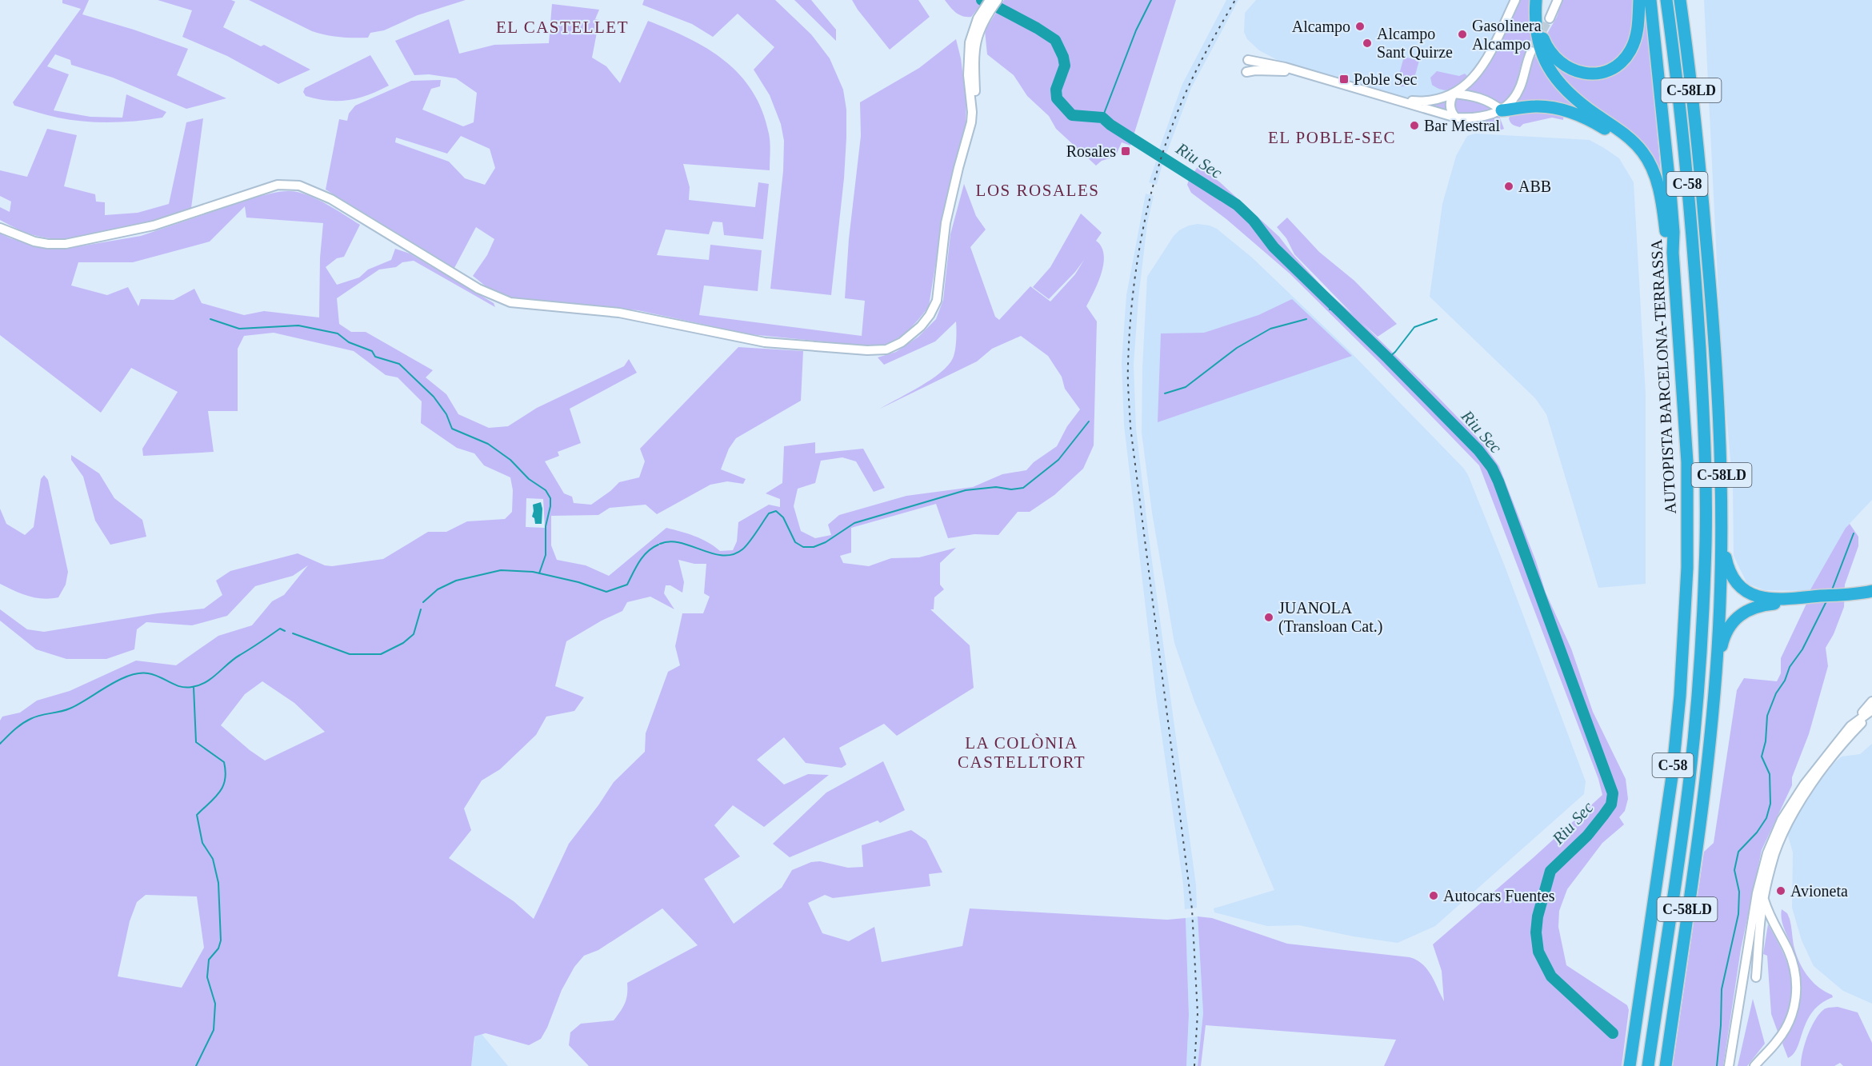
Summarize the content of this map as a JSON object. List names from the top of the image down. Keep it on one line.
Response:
{"streets":{"highway":["C-58LD","C-58","AUTOPISTA BARCELONA-TERRASSA"]},"districts":["EL CASTELLET","EL POBLE-SEC","LOS ROSALES","LA COLÒNIA CASTELLTORT"],"water":["Riu Sec"],"places":{"other":["Alcampo","Gasolinera Alcampo","Alcampo Sant Quirze","Bar Mestral","ABB","JUANOLA (Transloan Cat.)","Avioneta","Autocars Fuentes"],"transit":["Poble Sec","Rosales"]}}
